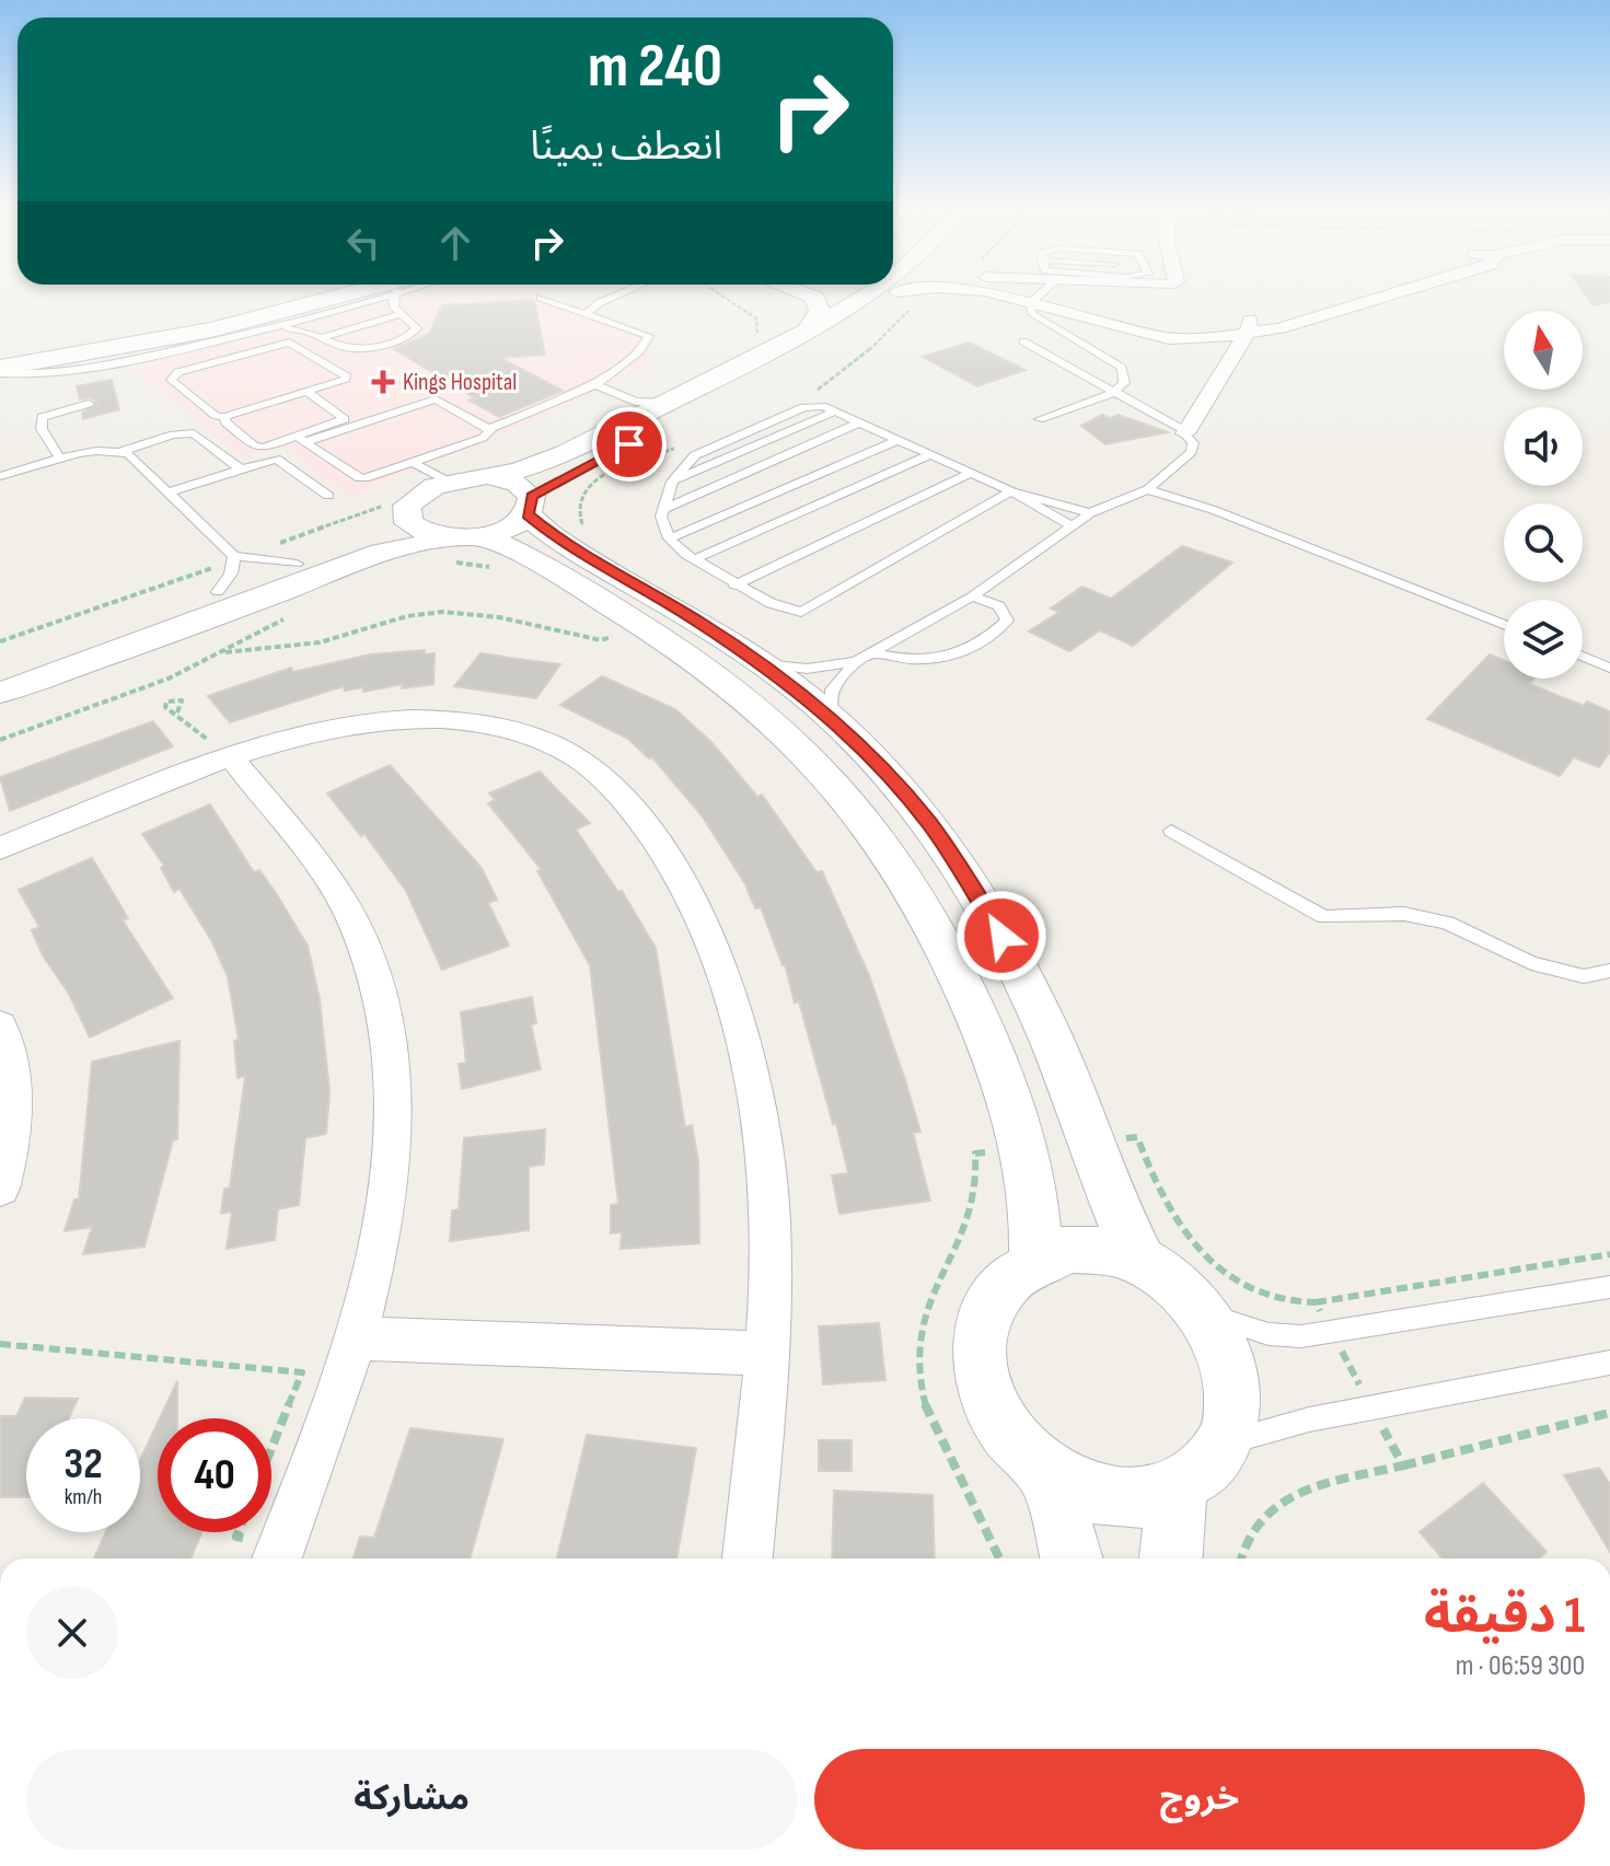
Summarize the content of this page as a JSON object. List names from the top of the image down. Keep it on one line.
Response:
{"places":{"health":["Kings Hospital"]},"north":"top","page":{"turn":["240 m","انعطف يمينًا"],"speed":"32 km/h","limit":"40","heading":["1 دقيقة","300 m · 06:59"],"buttons":["خروج","مشاركة"]}}
